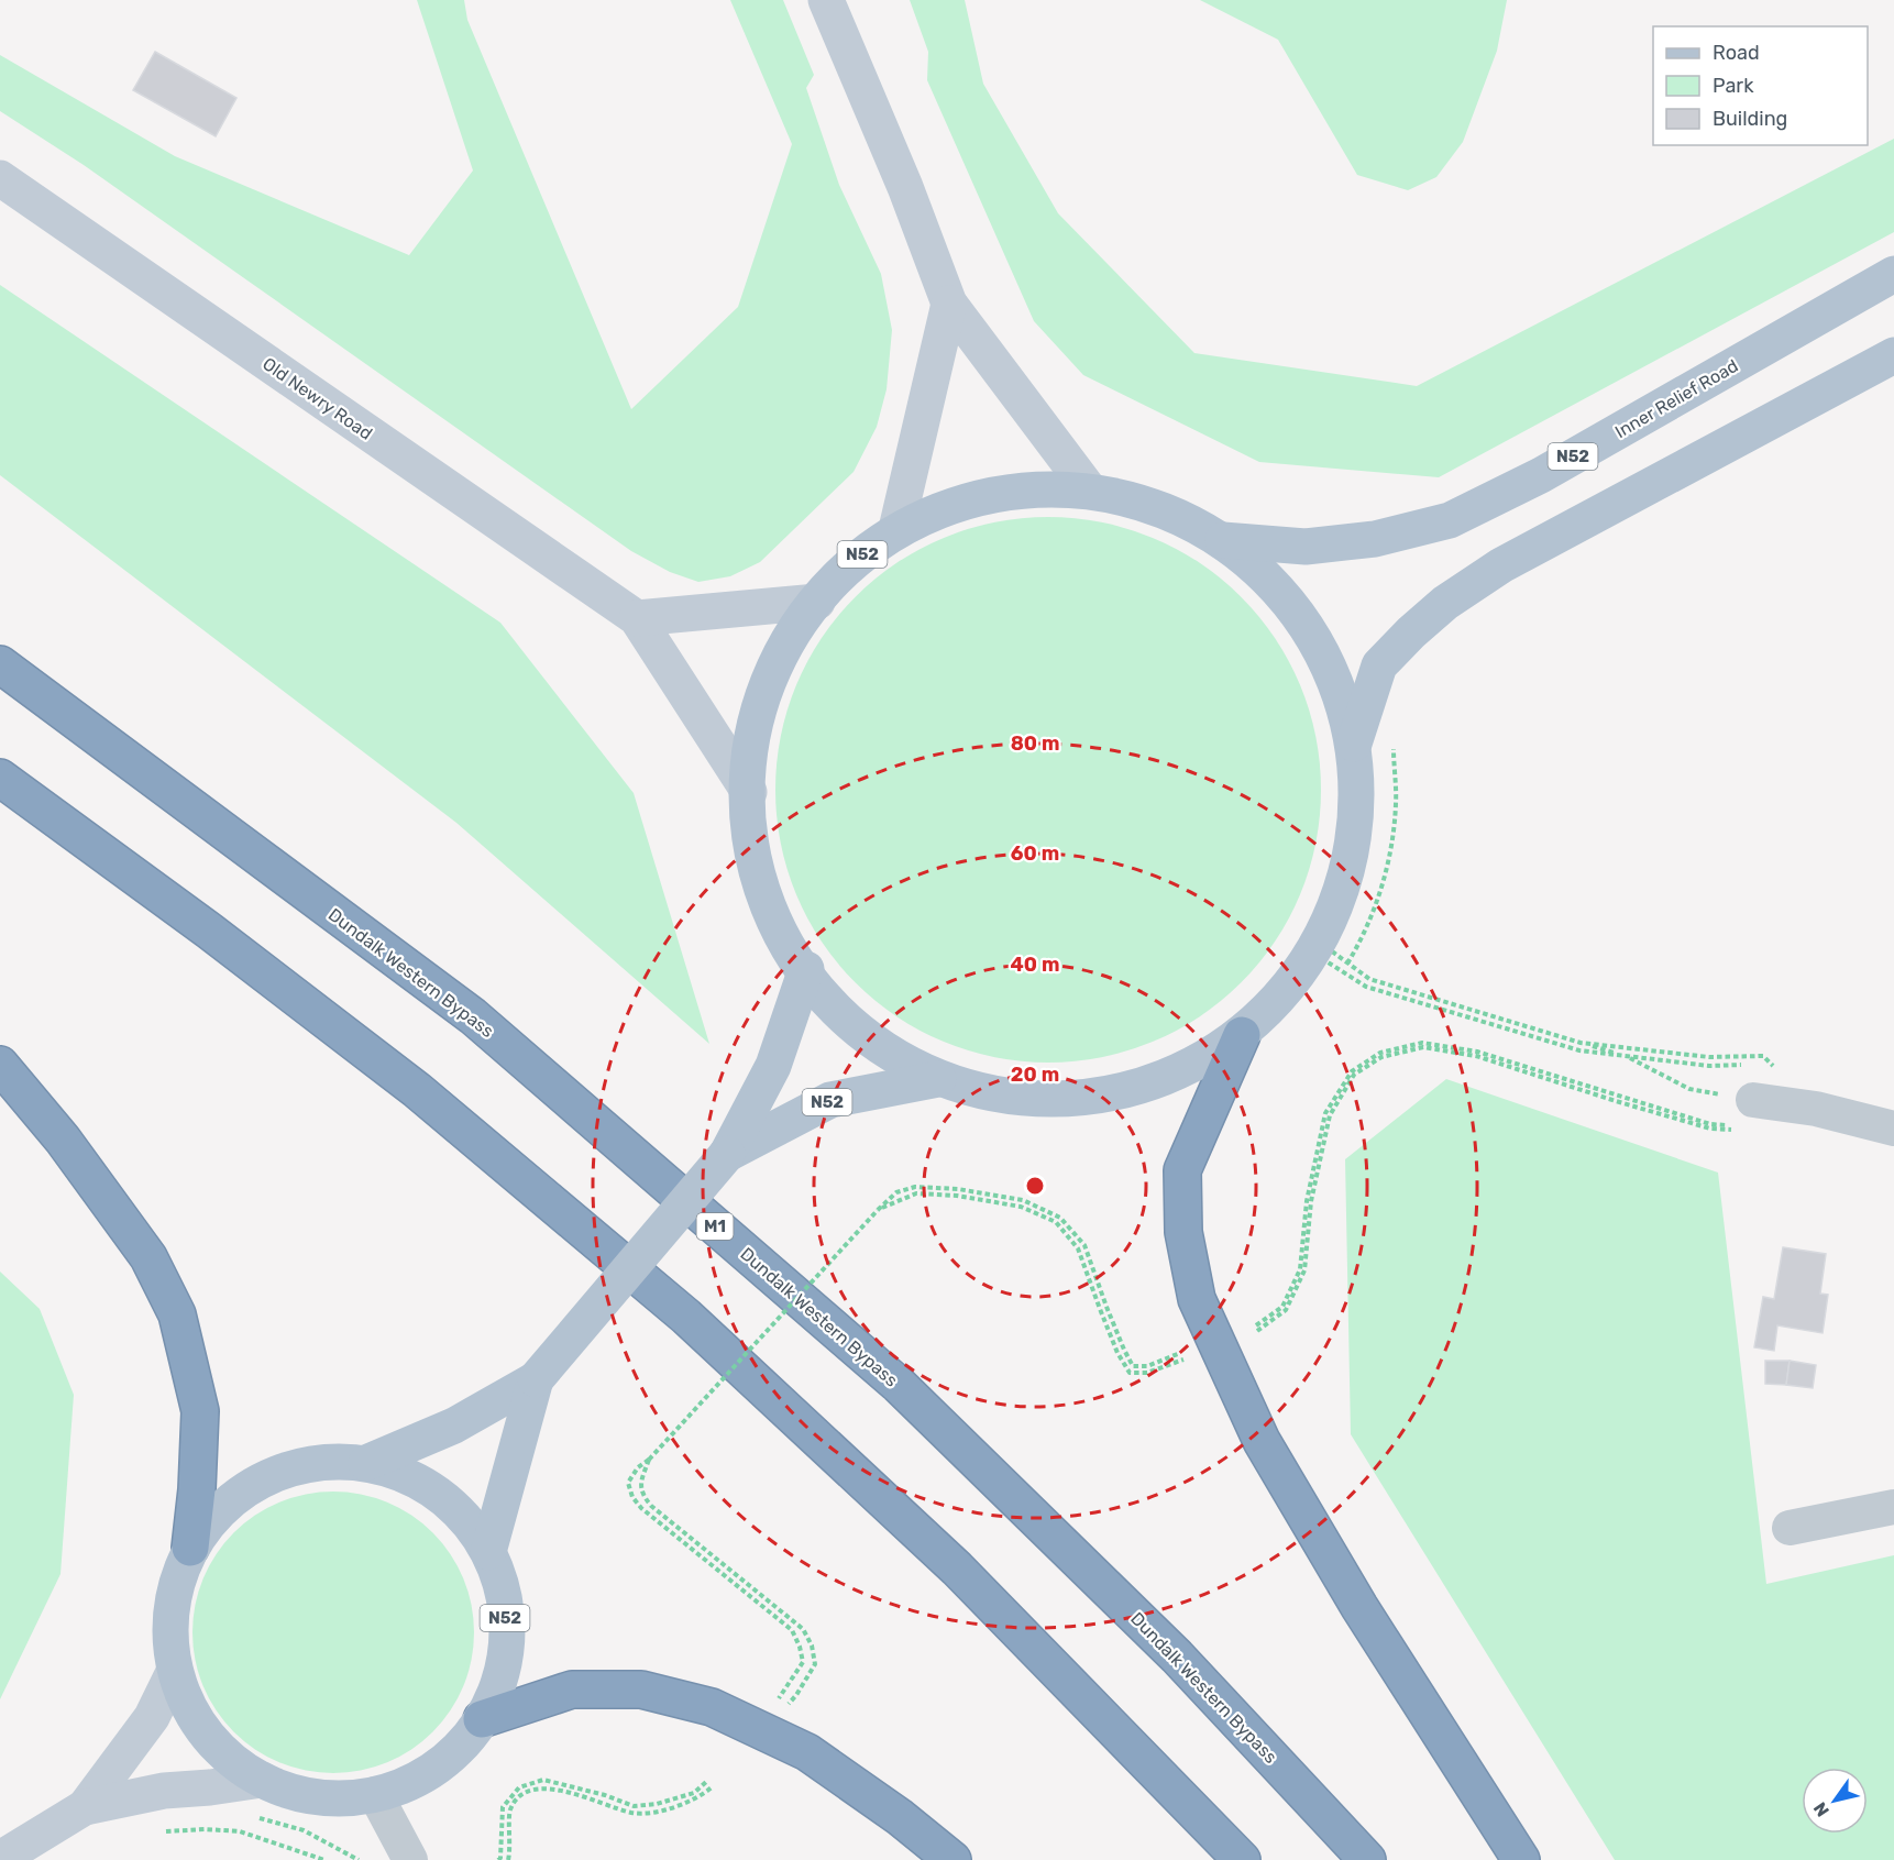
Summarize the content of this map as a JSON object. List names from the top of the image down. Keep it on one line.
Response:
{"streets":{"highway":["Dundalk Western Bypass","M1"],"main road":["Old Newry Road","Inner Relief Road","N52"]},"crossings":[["Old Newry Road","N52"],["Inner Relief Road","N52"]],"legend":["Road","Park","Building"],"north":"bottom left","rings":["80 m","60 m","40 m","20 m"]}
